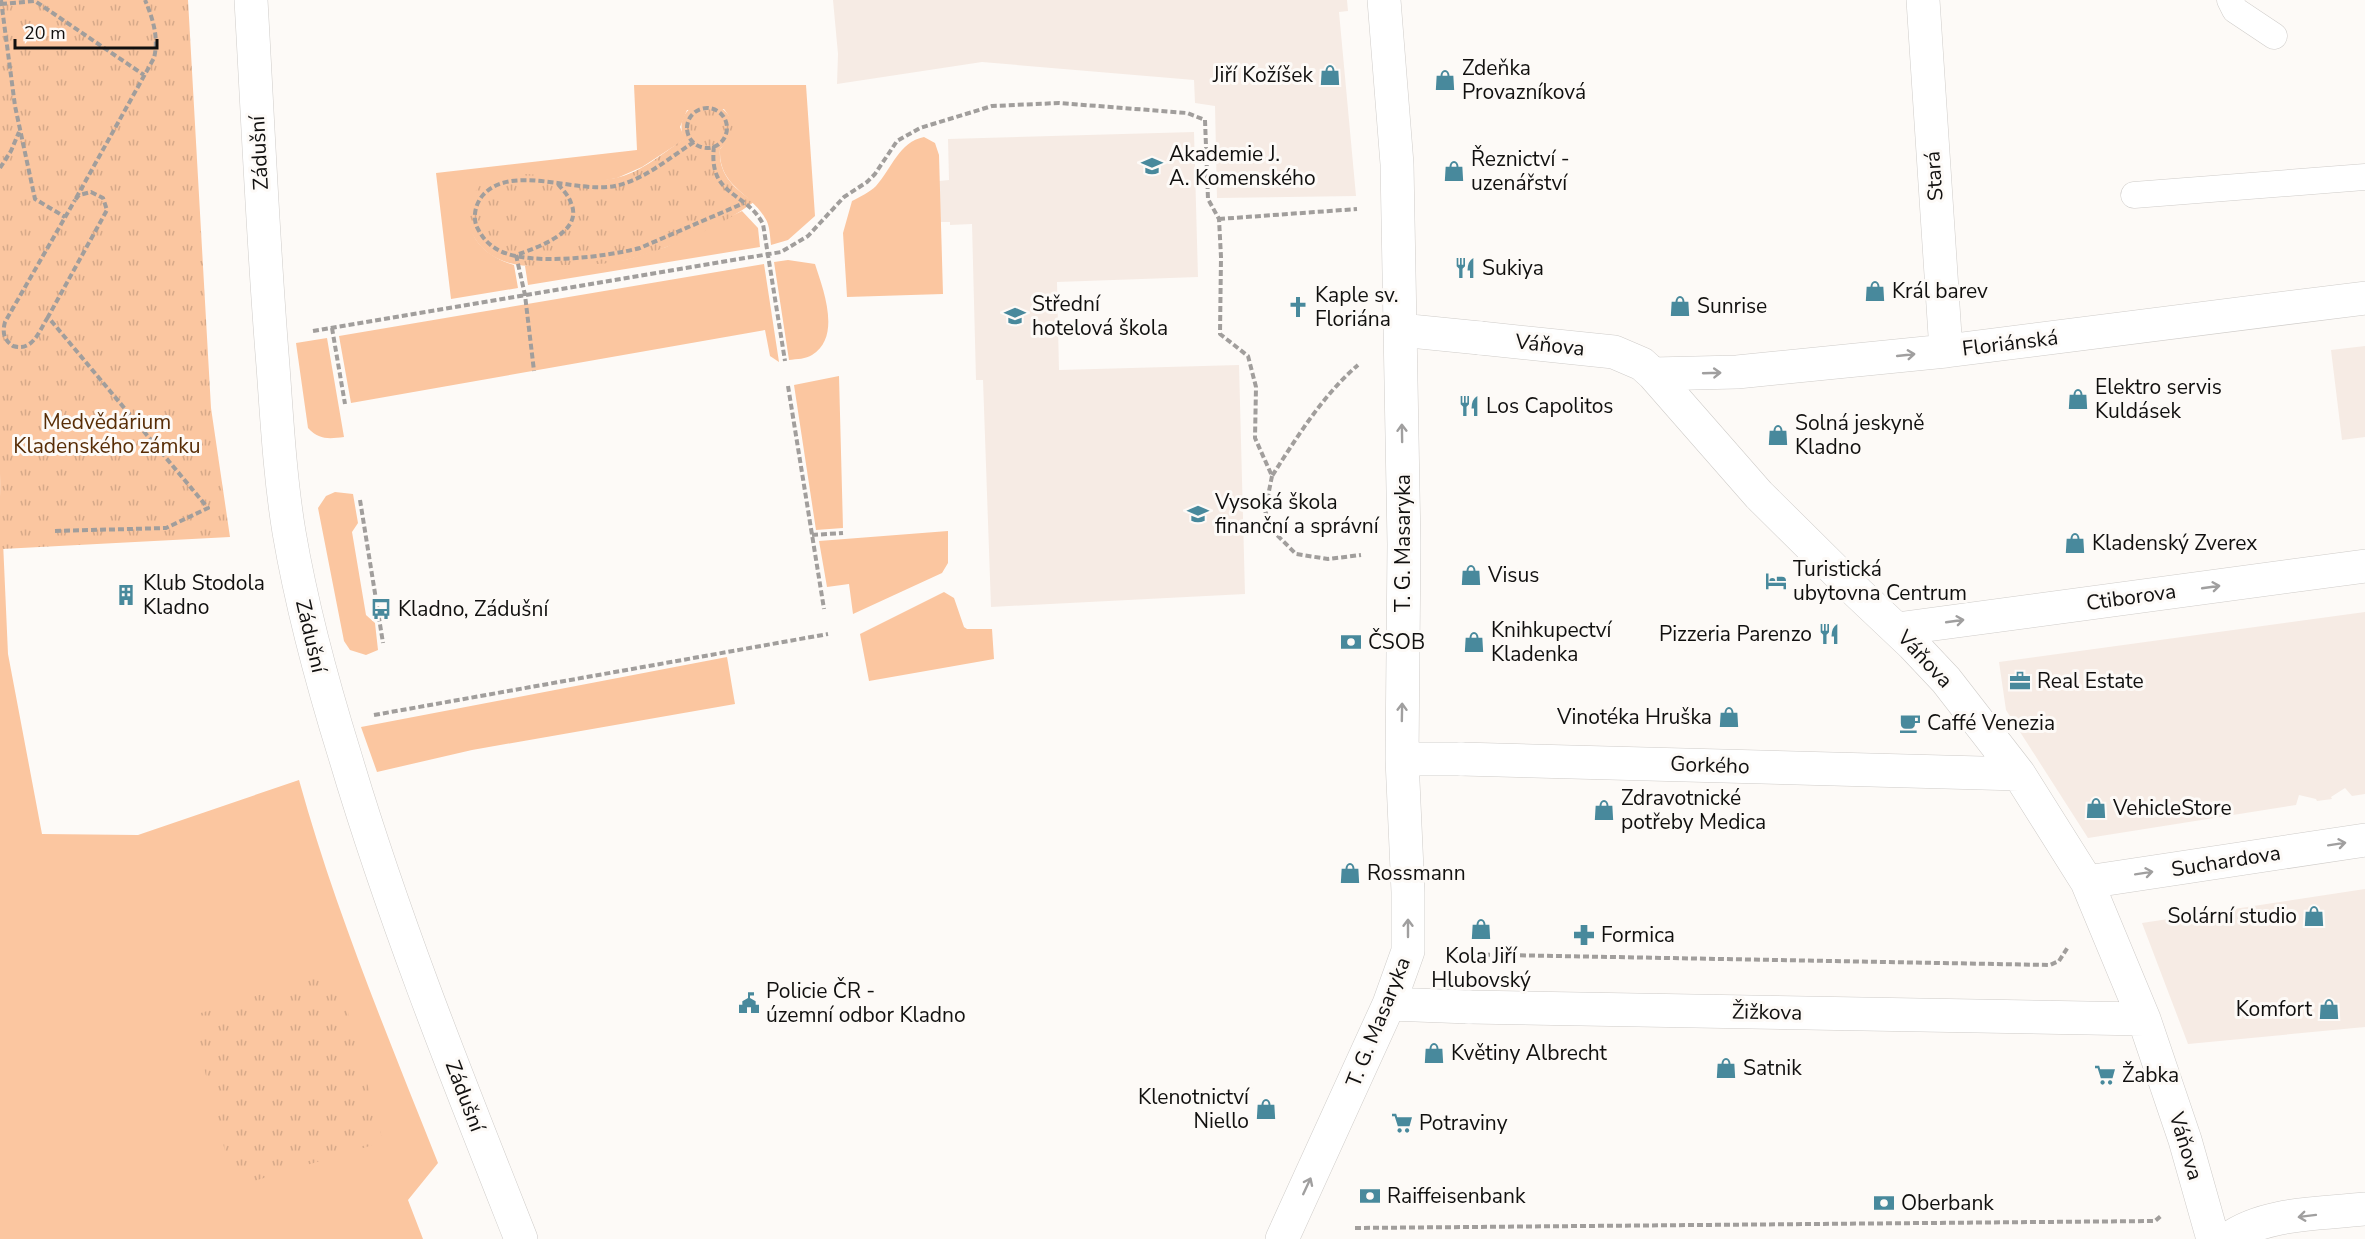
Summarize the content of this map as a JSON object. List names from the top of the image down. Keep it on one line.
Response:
{"streets":{"street":["Zádušní","Stará","Floriánská","Váňova","T. G. Masaryka","Ctiborova","Gorkého","Suchardova","Žižkova"]},"crossings":[["Stará","Floriánská"],["Floriánská","Váňova"],["Váňova","T. G. Masaryka"],["Váňova","Ctiborova"],["Váňova","Gorkého"],["Váňova","Suchardova"],["Váňova","Žižkova"],["T. G. Masaryka","Gorkého"],["T. G. Masaryka","Žižkova"]],"one_way":["Floriánská","T. G. Masaryka","Ctiborova","Suchardova"],"parks":["Medvědárium Kladenského zámku"],"places":{"shop":["Jiří Kožíšek","Zdeňka Provazníková","Řeznictví - uzenářství","Král barev","Sunrise","Elektro servis Kuldásek","Solná jeskyně Kladno","Kladenský Zverex","Visus","Knihkupectví Kladenka","Vinotéka Hruška","VehicleStore","Zdravotnické potřeby Medica","Rossmann","Solární studio","Kola Jiří Hlubovský","Komfort","Květiny Albrecht","Satnik","Klenotnictví Niello"],"school or university":["Akademie J. A. Komenského","Střední hotelová škola","Vysoká škola finanční a správní"],"restaurant":["Sukiya","Los Capolitos","Pizzeria Parenzo"],"church":["Kaple sv. Floriána"],"hotel":["Turistická ubytovna Centrum"],"building":["Klub Stodola Kladno"],"bus stop":["Kladno, Zádušní"],"bank":["ČSOB","Raiffeisenbank","Oberbank"],"office":["Real Estate"],"cafe":["Caffé Venezia"],"pharmacy":["Formica"],"public building":["Policie ČR - územní odbor Kladno"],"supermarket":["Žabka","Potraviny"]},"scale_bar":"20 m"}
